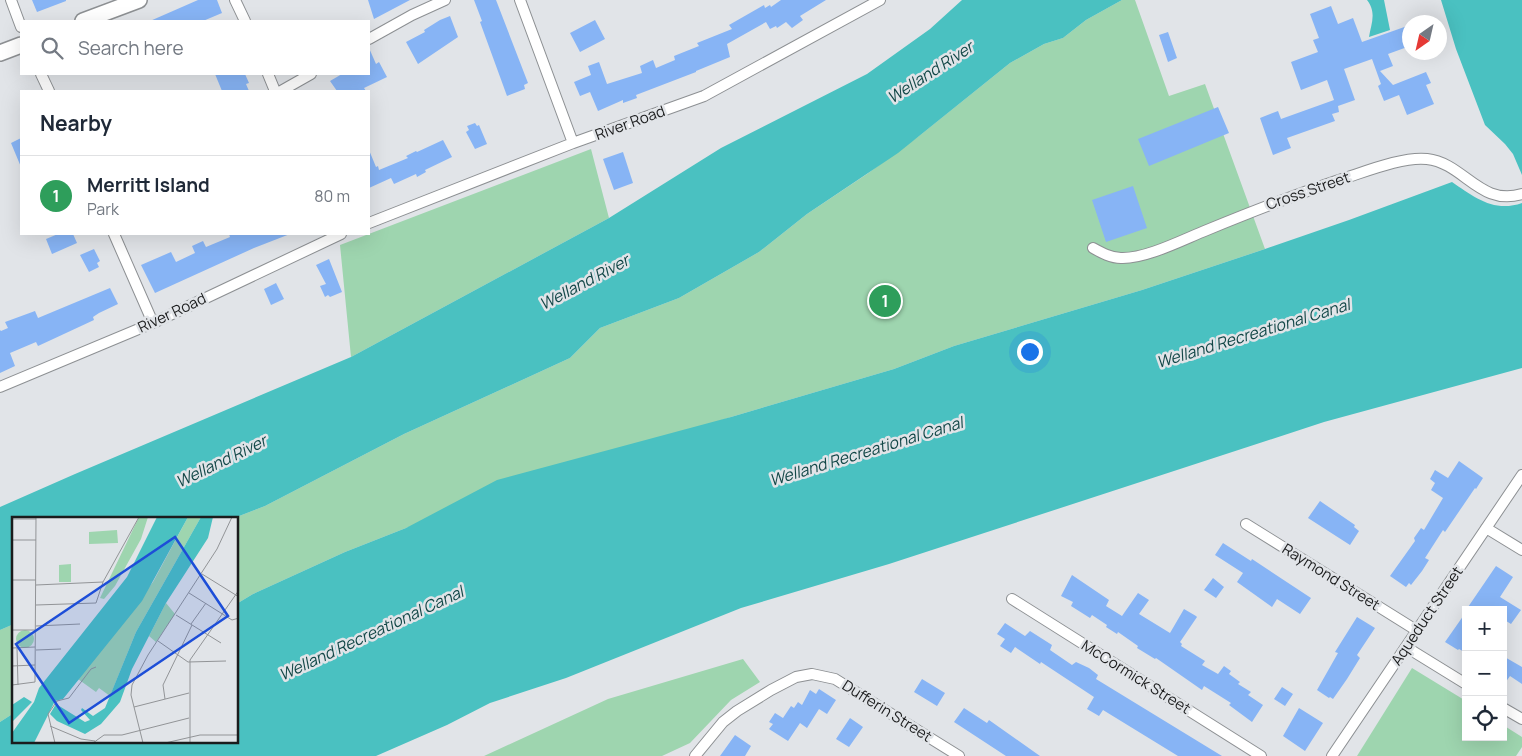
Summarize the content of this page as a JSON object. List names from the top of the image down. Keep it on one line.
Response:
{"streets":{"street":["River Road","Cross Street","Raymond Street","Aqueduct Street","McCormick Street","Dufferin Street"]},"crossings":[["Raymond Street","Aqueduct Street"]],"water":["Welland River","Welland Recreational Canal"],"north":"bottom left","page":{"search":"Search here","heading":"Nearby","list":[{"mark":"1","name":"Merritt Island","note":"Park","value":"80 m"}],"pins":"1","map_buttons":["+","−"]}}
